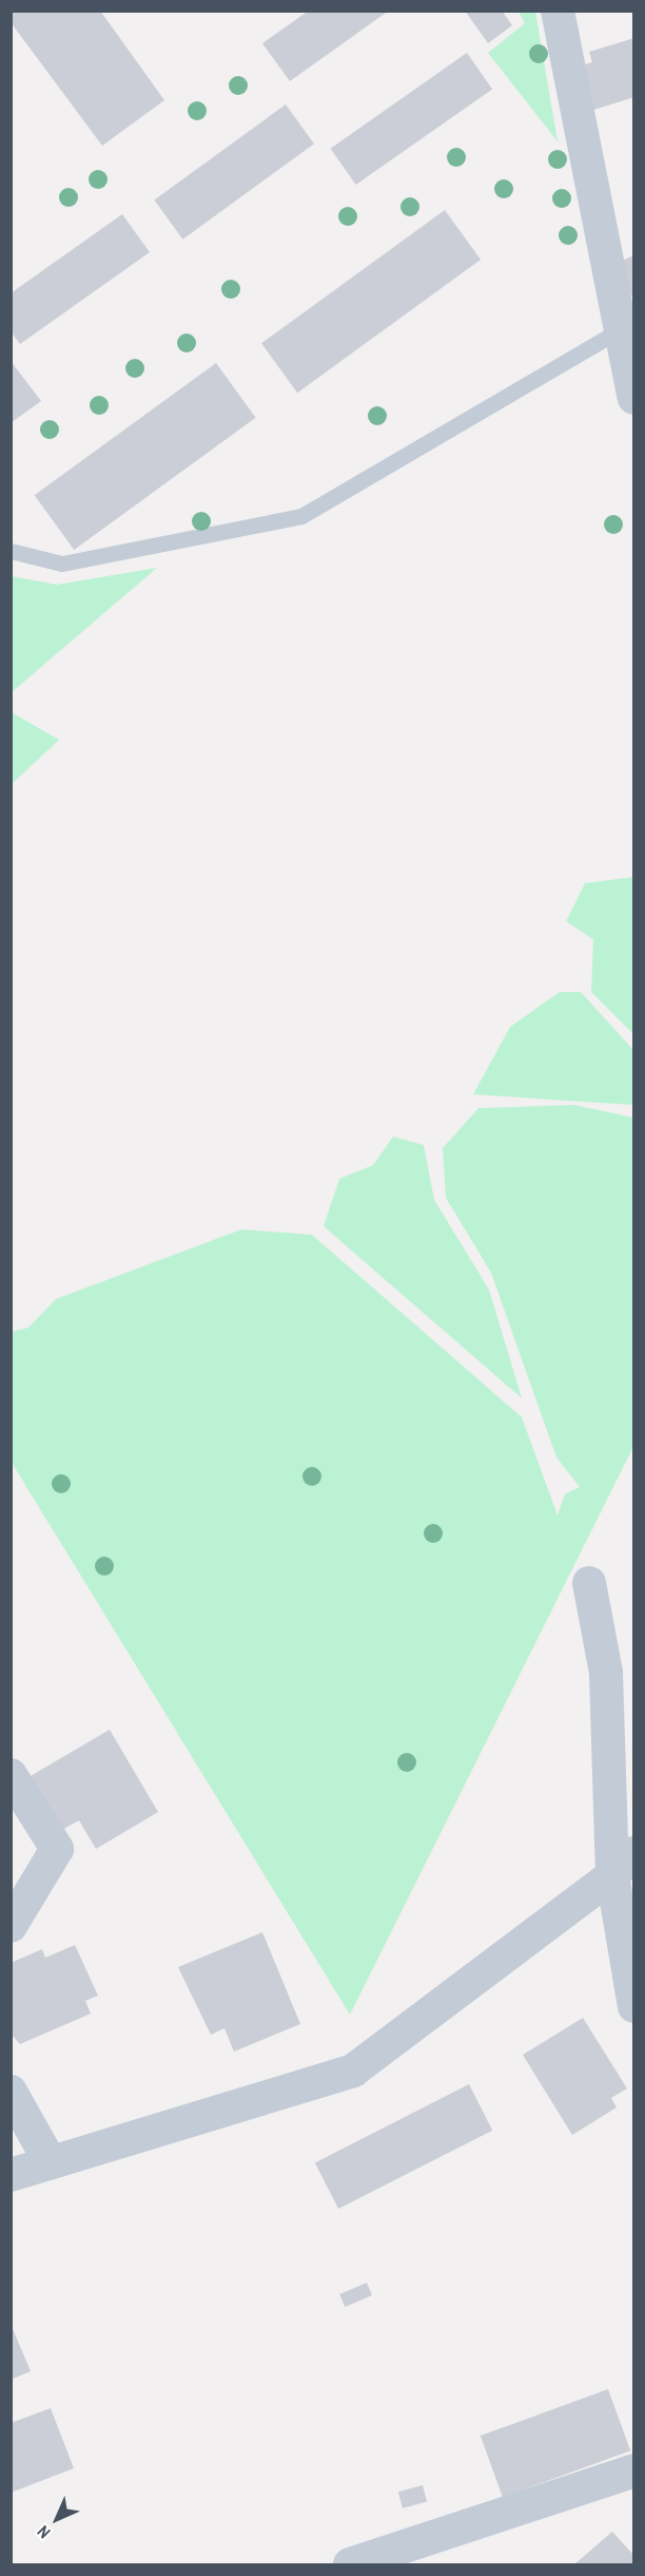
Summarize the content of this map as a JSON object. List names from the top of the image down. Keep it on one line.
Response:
{"north":"bottom left"}
